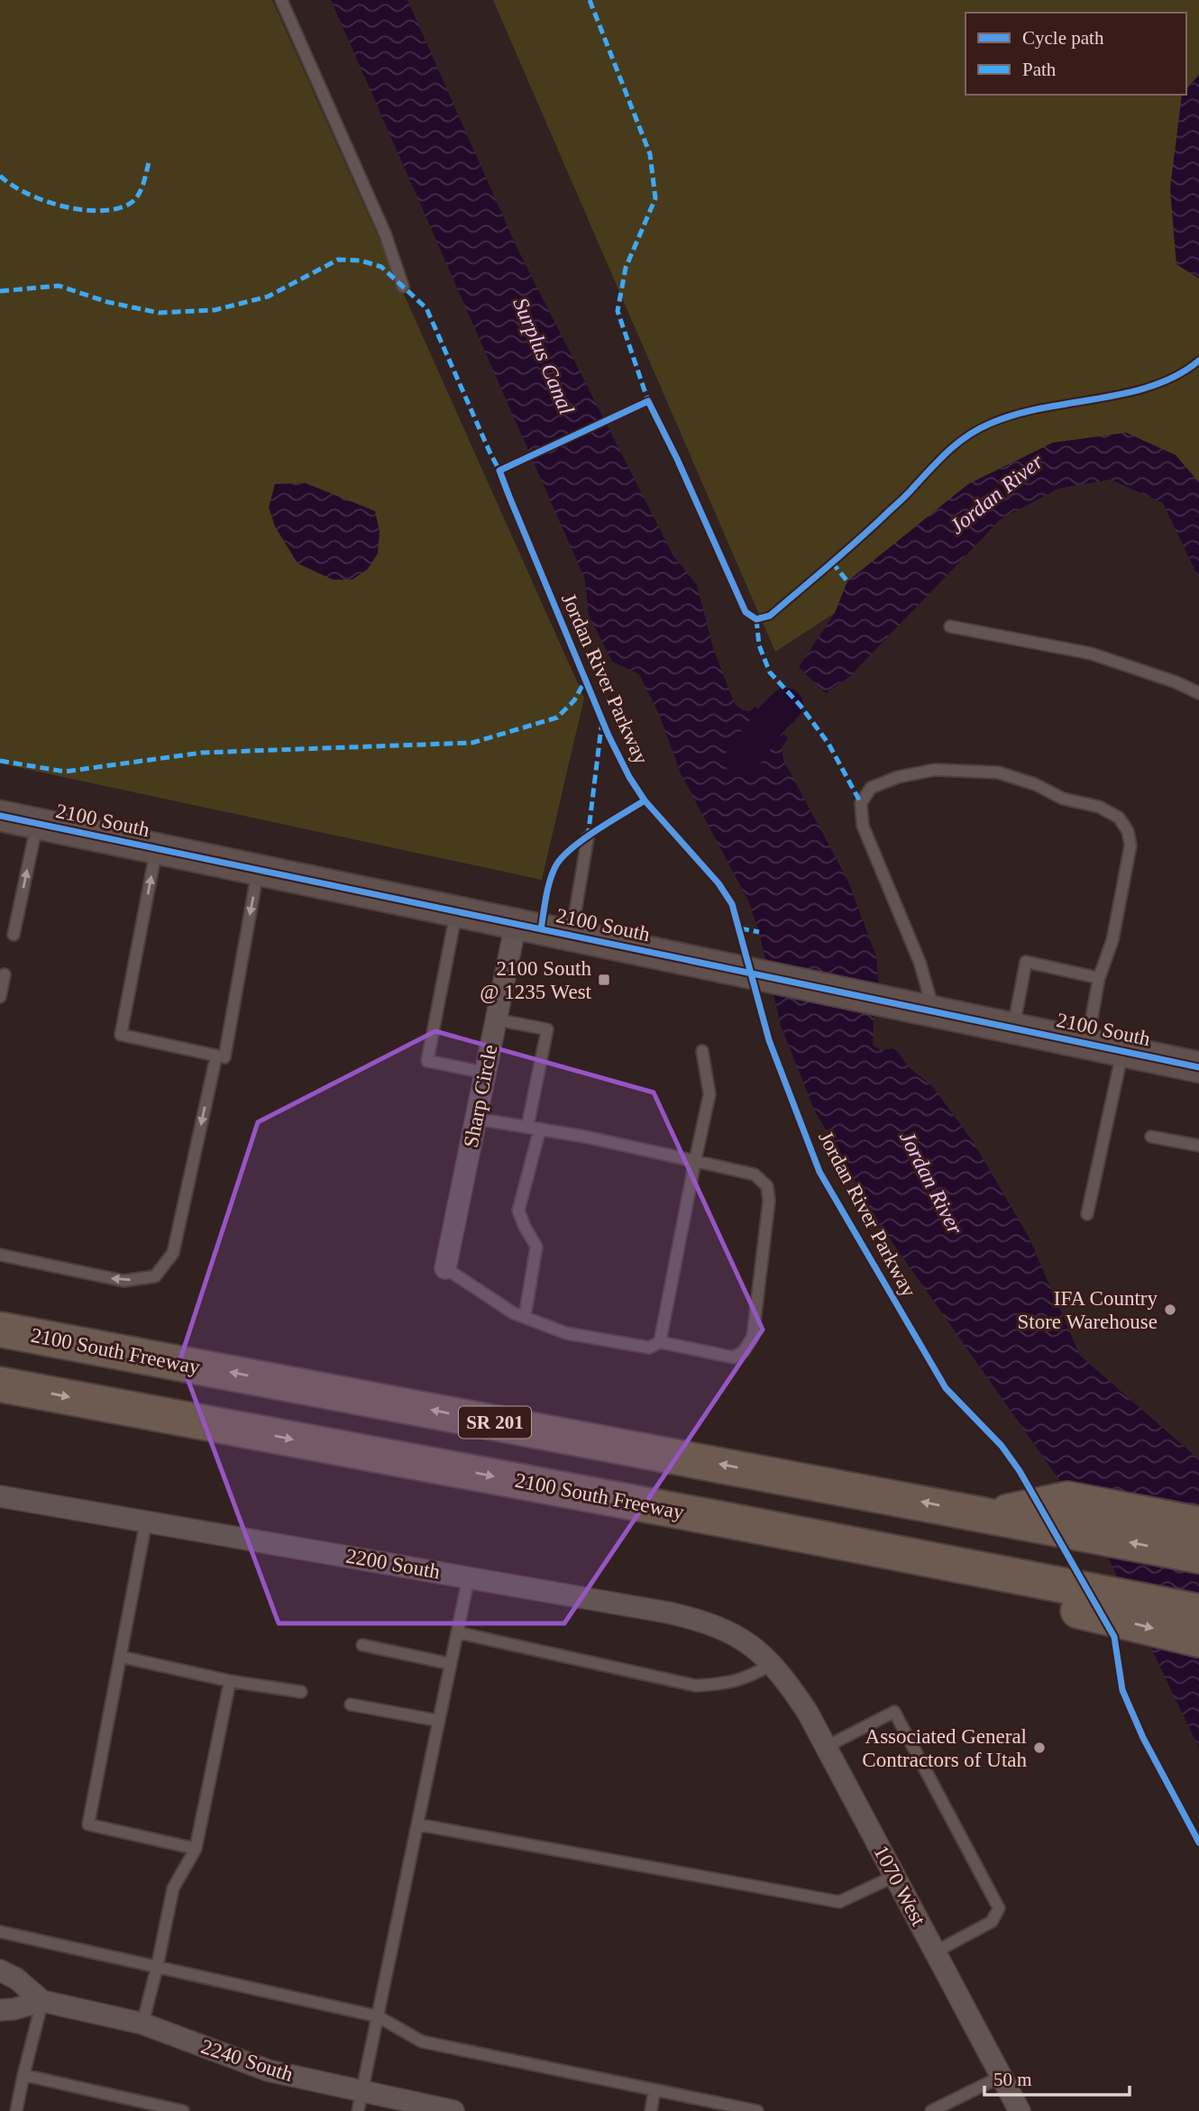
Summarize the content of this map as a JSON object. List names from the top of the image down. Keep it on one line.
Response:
{"streets":{"highway":["2100 South Freeway","SR 201"],"street":["2100 South","Sharp Circle","2200 South","1070 West","2240 South"],"cycle path":["Jordan River Parkway"]},"crossings":[["2100 South","Sharp Circle"],["2200 South","1070 West"]],"water":["Surplus Canal","Jordan River"],"places":{"transit":["2100 South @ 1235 West"],"other":["IFA Country Store Warehouse","Associated General Contractors of Utah"]},"legend":["Cycle path","Path"],"scale_bar":"50 m"}
